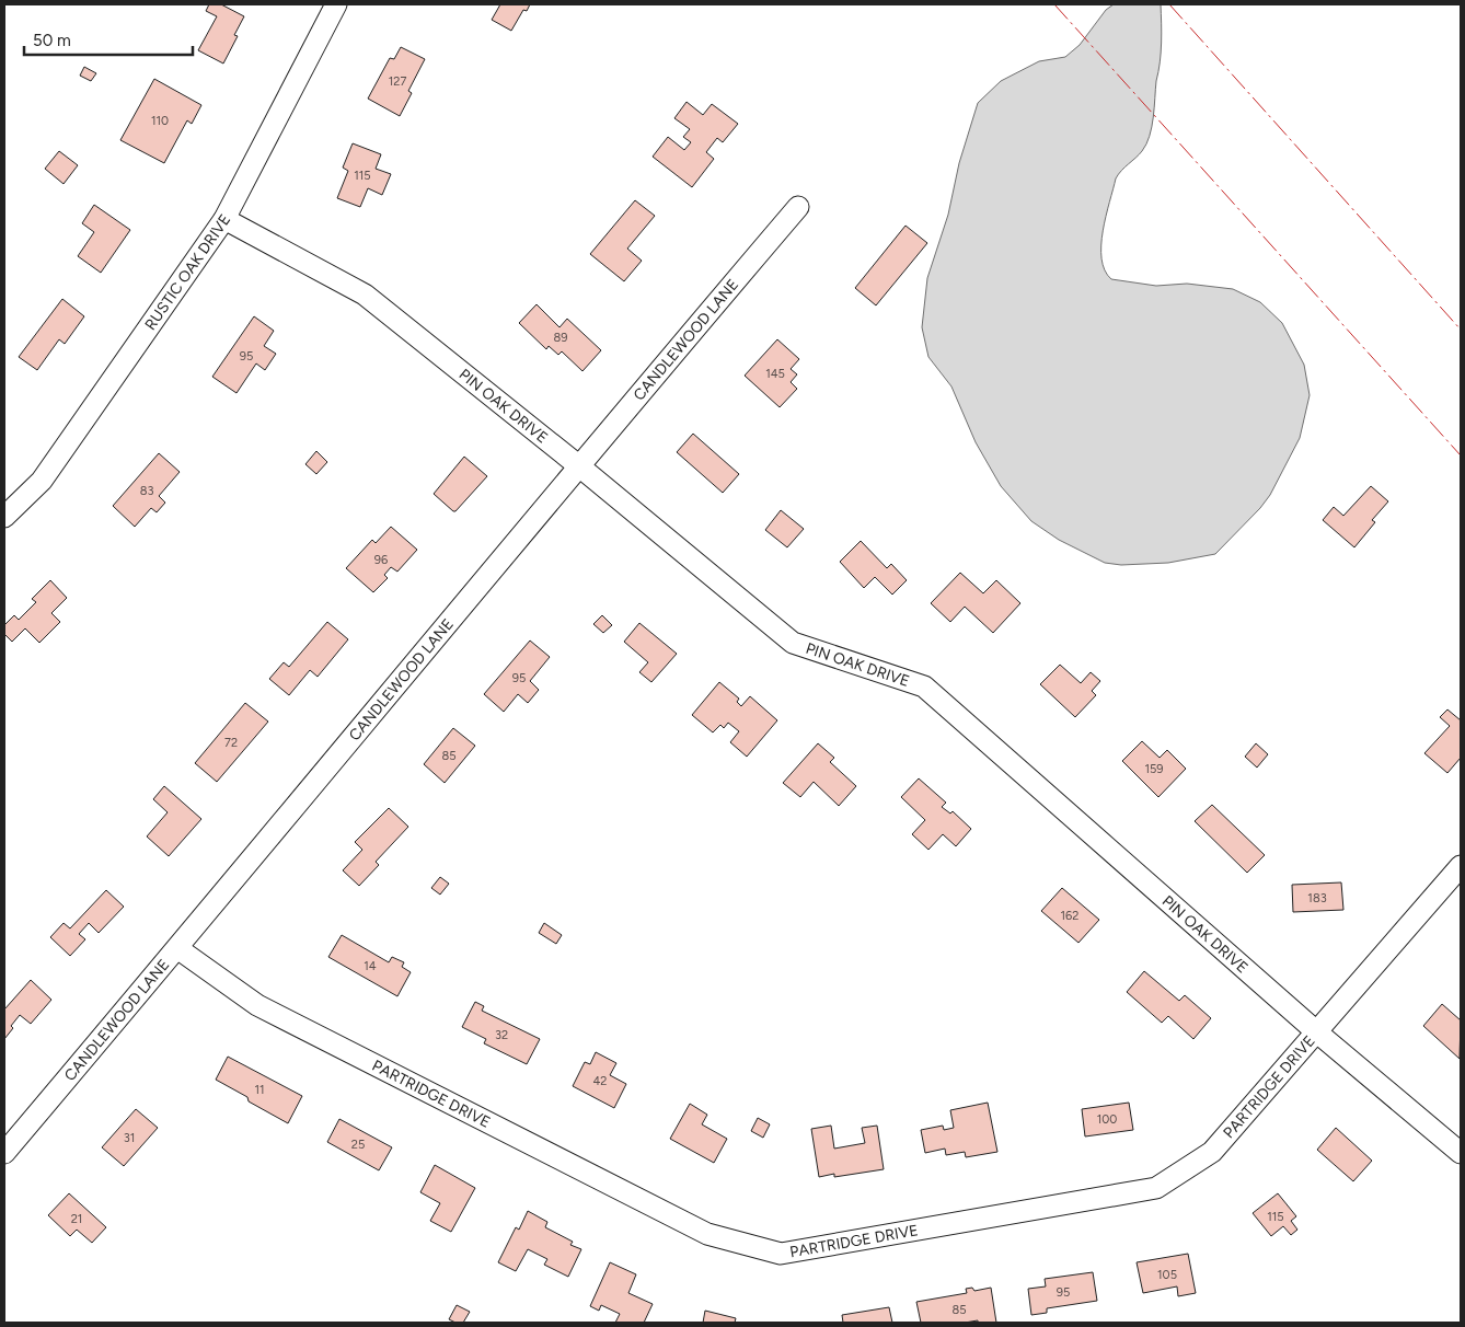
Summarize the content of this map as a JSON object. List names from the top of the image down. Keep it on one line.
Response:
{"streets":{"street":["RUSTIC OAK DRIVE","CANDLEWOOD LANE","PIN OAK DRIVE","PARTRIDGE DRIVE"]},"crossings":[["RUSTIC OAK DRIVE","PIN OAK DRIVE"],["CANDLEWOOD LANE","PIN OAK DRIVE"],["CANDLEWOOD LANE","PARTRIDGE DRIVE"],["PIN OAK DRIVE","PARTRIDGE DRIVE"]],"house_numbers":["127","110","115","89","95","145","83","96","95","72","85","159","183","162","14","32","42","11","100","31","25","115","21","105","95","85"],"scale_bar":"50 m"}
